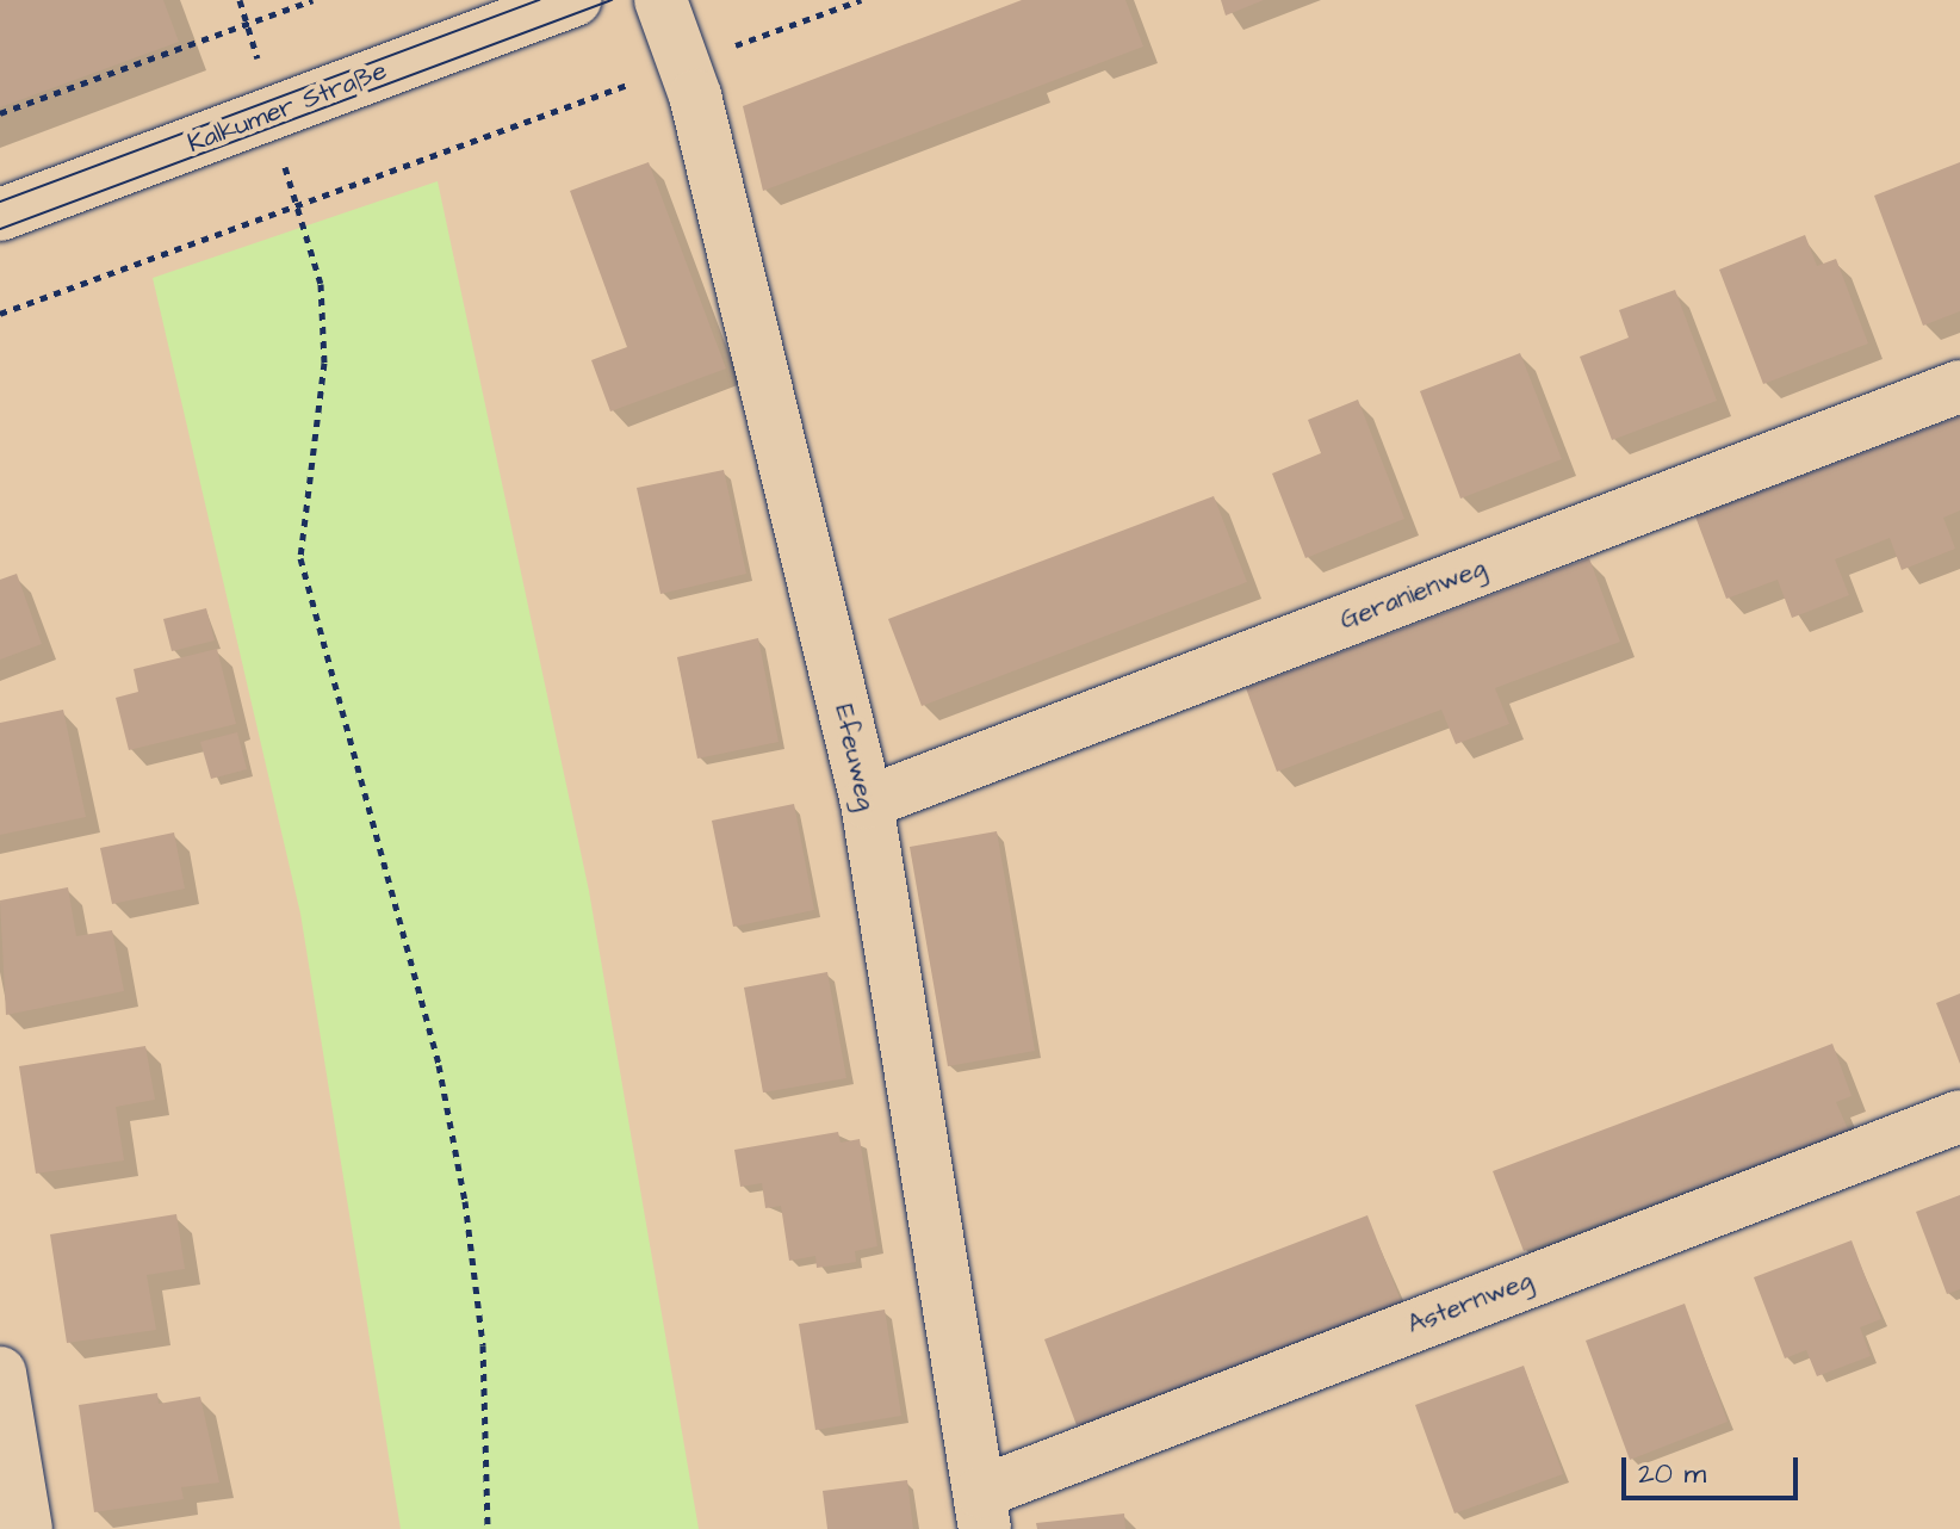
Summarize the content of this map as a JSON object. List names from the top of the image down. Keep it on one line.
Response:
{"streets":{"street":["Kalkumer Straße","Geranienweg","Efeuweg","Asternweg"]},"crossings":[["Geranienweg","Efeuweg"],["Efeuweg","Asternweg"]],"scale_bar":"20 m"}
